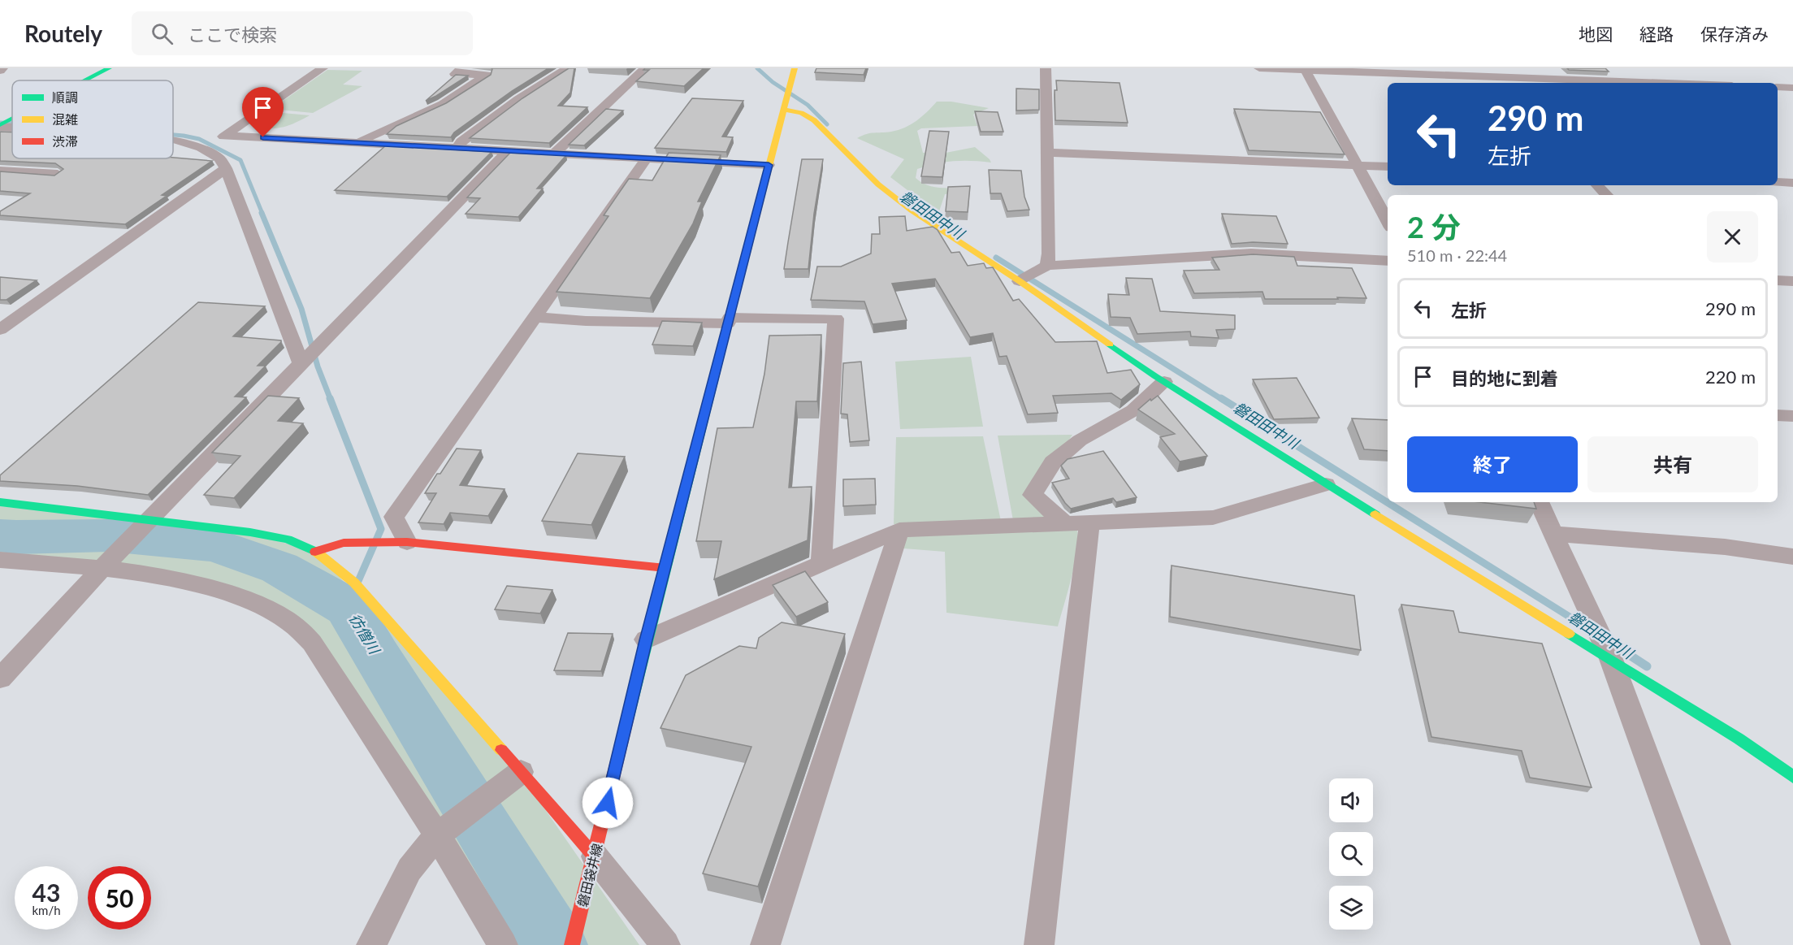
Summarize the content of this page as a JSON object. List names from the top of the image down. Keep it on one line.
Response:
{"streets":{"street":["磐田袋井線"]},"water":["磐田田中川","彷僧川"],"legend":["順調","混雑","渋滞"],"page":{"header":"Routely","search":"ここで検索","nav":["地図","経路","保存済み"],"turn":["290 m","左折"],"heading":["2 分","510 m · 22:44"],"list":[{"name":"左折","value":"290 m"},{"name":"目的地に到着","value":"220 m"}],"buttons":["終了","共有"],"speed":"43 km/h","limit":"50"}}
